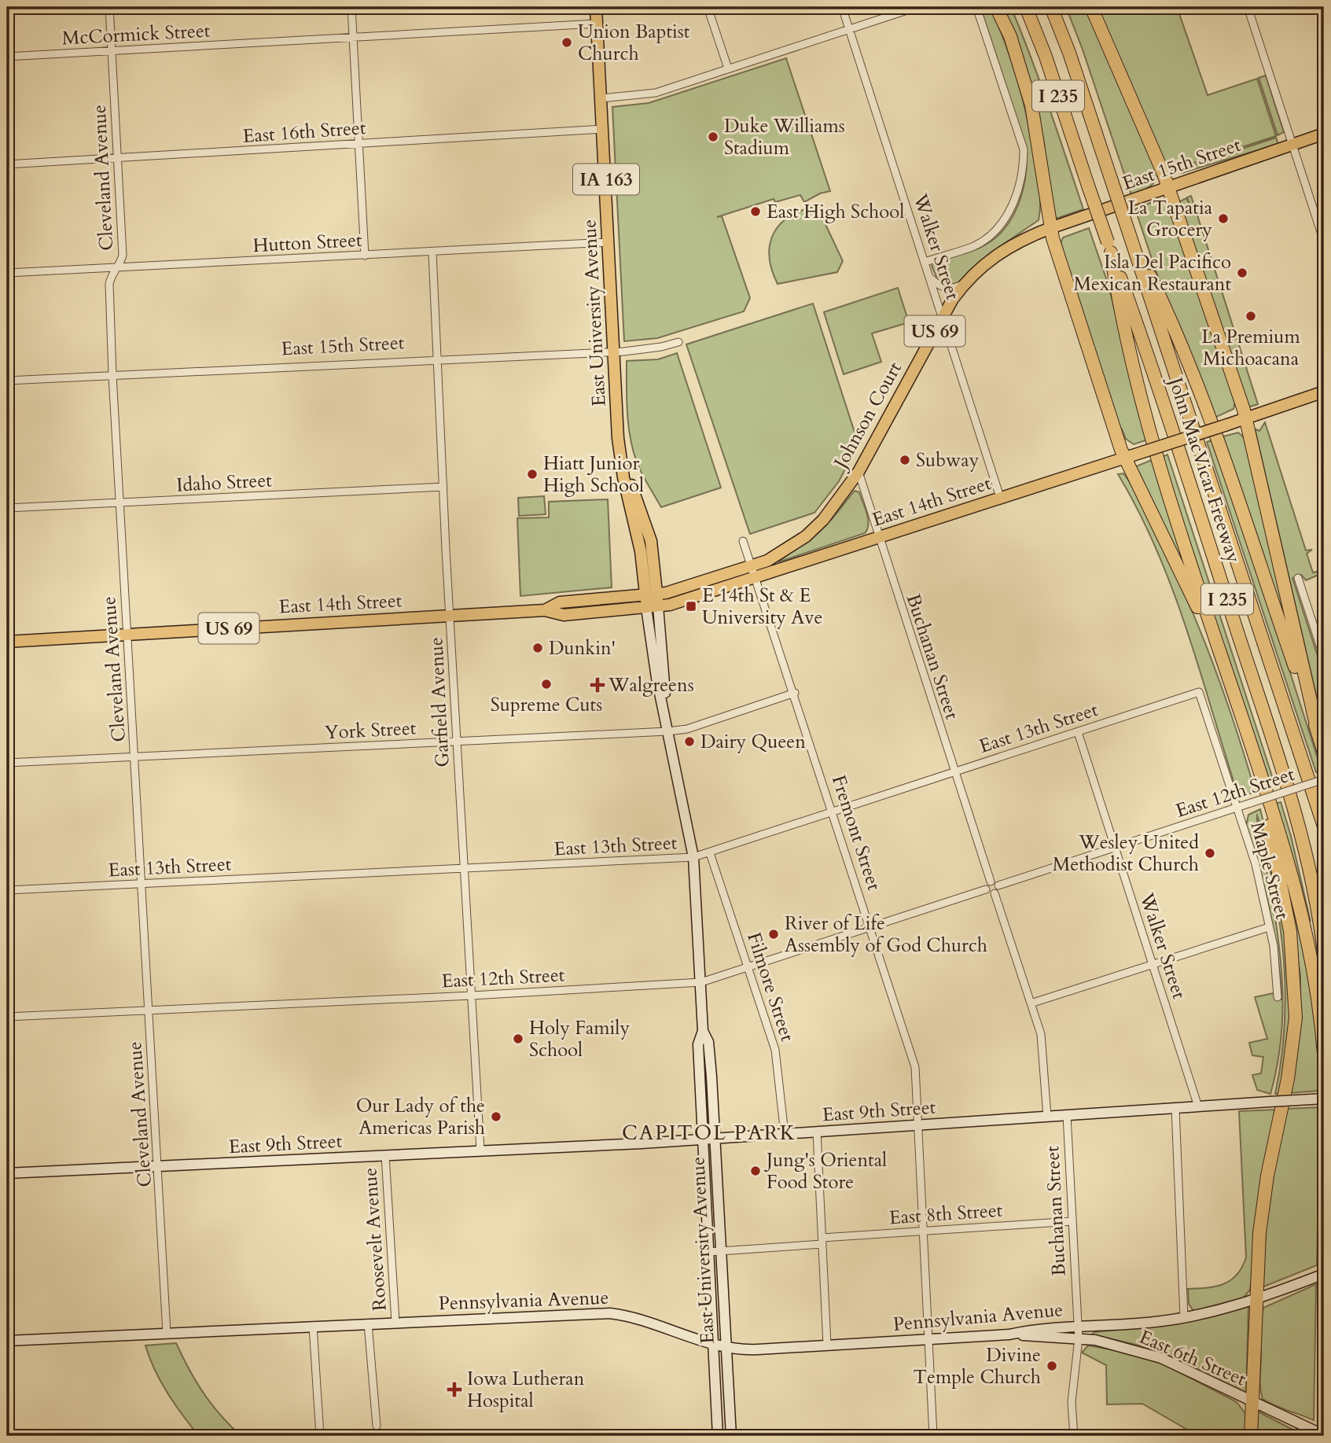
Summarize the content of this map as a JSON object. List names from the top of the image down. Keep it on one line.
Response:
{"streets":{"highway":["I 235","John MacVicar Freeway"],"main road":["East 15th Street","IA 163","East University Avenue","US 69","Johnson Court","East 14th Street","East 9th Street","Pennsylvania Avenue","East 6th Street"],"street":["McCormick Street","East 16th Street","Cleveland Avenue","Hutton Street","Walker Street","Idaho Street","Buchanan Street","Garfield Avenue","East 13th Street","York Street","East 12th Street","Fremont Street","Maple Street","Filmore Street","East 8th Street","Roosevelt Avenue"]},"crossings":[["McCormick Street","Cleveland Avenue"],["McCormick Street","East University Avenue"],["East 16th Street","Cleveland Avenue"],["East 16th Street","East University Avenue"],["East 15th Street","Cleveland Avenue"],["East 15th Street","East University Avenue"],["East 15th Street","Johnson Court"],["East 15th Street","Garfield Avenue"],["Cleveland Avenue","Hutton Street"],["Cleveland Avenue","Idaho Street"],["Cleveland Avenue","East 14th Street"],["Cleveland Avenue","East 13th Street"],["Cleveland Avenue","York Street"],["Cleveland Avenue","East 12th Street"],["Cleveland Avenue","East 9th Street"],["Cleveland Avenue","Pennsylvania Avenue"],["Hutton Street","East University Avenue"],["Hutton Street","Garfield Avenue"],["Walker Street","Johnson Court"],["Walker Street","East 14th Street"],["Walker Street","East 13th Street"],["Walker Street","East 12th Street"],["Walker Street","East 9th Street"],["East University Avenue","East 14th Street"],["East University Avenue","East 13th Street"],["East University Avenue","York Street"],["East University Avenue","East 12th Street"],["East University Avenue","East 9th Street"],["East University Avenue","East 8th Street"],["East University Avenue","Pennsylvania Avenue"],["Johnson Court","East 14th Street"],["Johnson Court","Buchanan Street"],["Johnson Court","Fremont Street"],["Idaho Street","Garfield Avenue"],["East 14th Street","Buchanan Street"],["East 14th Street","Garfield Avenue"],["East 14th Street","Fremont Street"],["Buchanan Street","East 13th Street"],["Buchanan Street","East 9th Street"],["Buchanan Street","East 8th Street"],["Buchanan Street","Pennsylvania Avenue"],["Buchanan Street","East 6th Street"],["Garfield Avenue","East 13th Street"],["Garfield Avenue","York Street"],["Garfield Avenue","East 12th Street"],["Garfield Avenue","East 9th Street"],["East 13th Street","Fremont Street"],["East 13th Street","Maple Street"],["East 13th Street","Filmore Street"],["York Street","Fremont Street"],["East 12th Street","Fremont Street"],["East 12th Street","Maple Street"],["East 12th Street","Filmore Street"],["Fremont Street","East 9th Street"],["Fremont Street","East 8th Street"],["Fremont Street","Pennsylvania Avenue"],["Filmore Street","East 9th Street"],["East 9th Street","Roosevelt Avenue"],["Roosevelt Avenue","Pennsylvania Avenue"],["Pennsylvania Avenue","East 6th Street"]],"districts":["CAPITOL PARK"],"places":{"other":["Union Baptist Church","Duke Williams Stadium","East High School","La Tapatia Grocery","Isla Del Pacifico Mexican Restaurant","La Premium Michoacana","Subway","Hiatt Junior High School","Dunkin'","Supreme Cuts","Dairy Queen","Wesley United Methodist Church","River of Life Assembly of God Church","Holy Family School","Our Lady of the Americas Parish","Jung's Oriental Food Store","Divine Temple Church"],"transit":["E 14th St & E University Ave"],"health":["Walgreens","Iowa Lutheran Hospital"]}}
